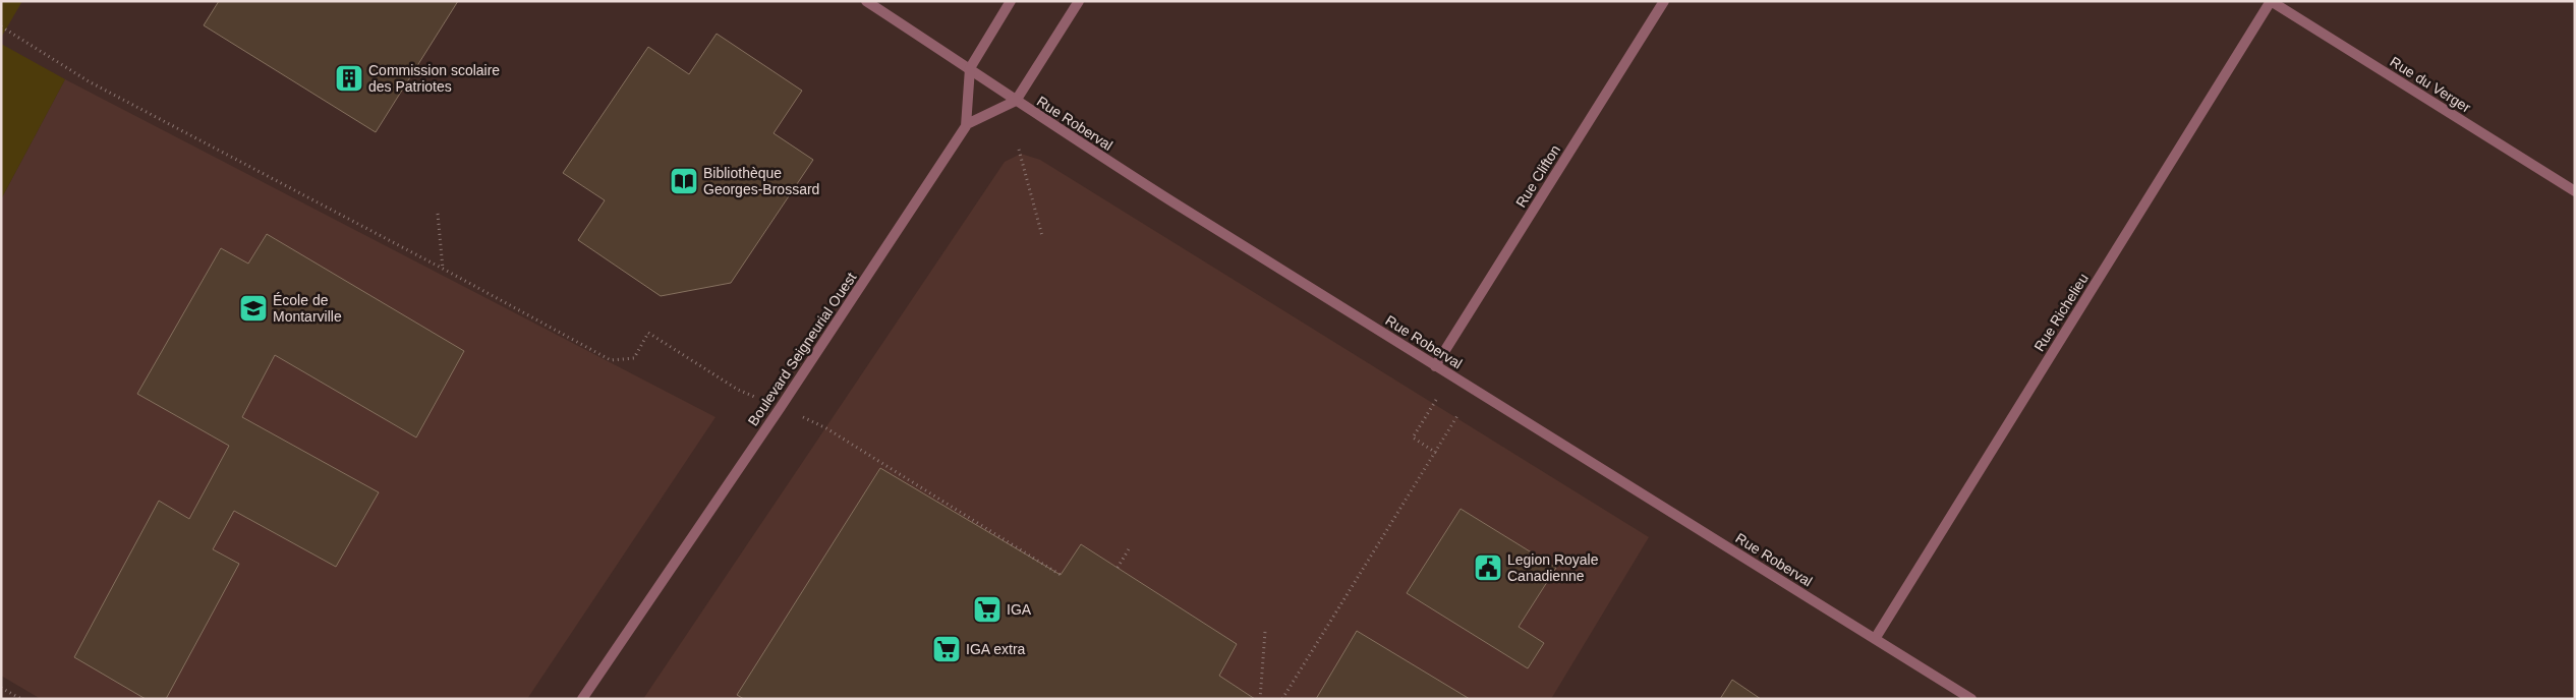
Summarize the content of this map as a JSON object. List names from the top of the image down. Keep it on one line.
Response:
{"streets":{"street":["Rue du Verger","Rue Roberval","Rue Clifton","Rue Richelieu","Boulevard Seigneurial Ouest"]},"crossings":[["Rue du Verger","Rue Richelieu"],["Rue Roberval","Rue Clifton"],["Rue Roberval","Rue Richelieu"]],"places":{"building":["Commission scolaire des Patriotes"],"library":["Bibliothèque Georges-Brossard"],"school or university":["École de Montarville"],"public building":["Legion Royale Canadienne"],"supermarket":["IGA","IGA extra"]}}
